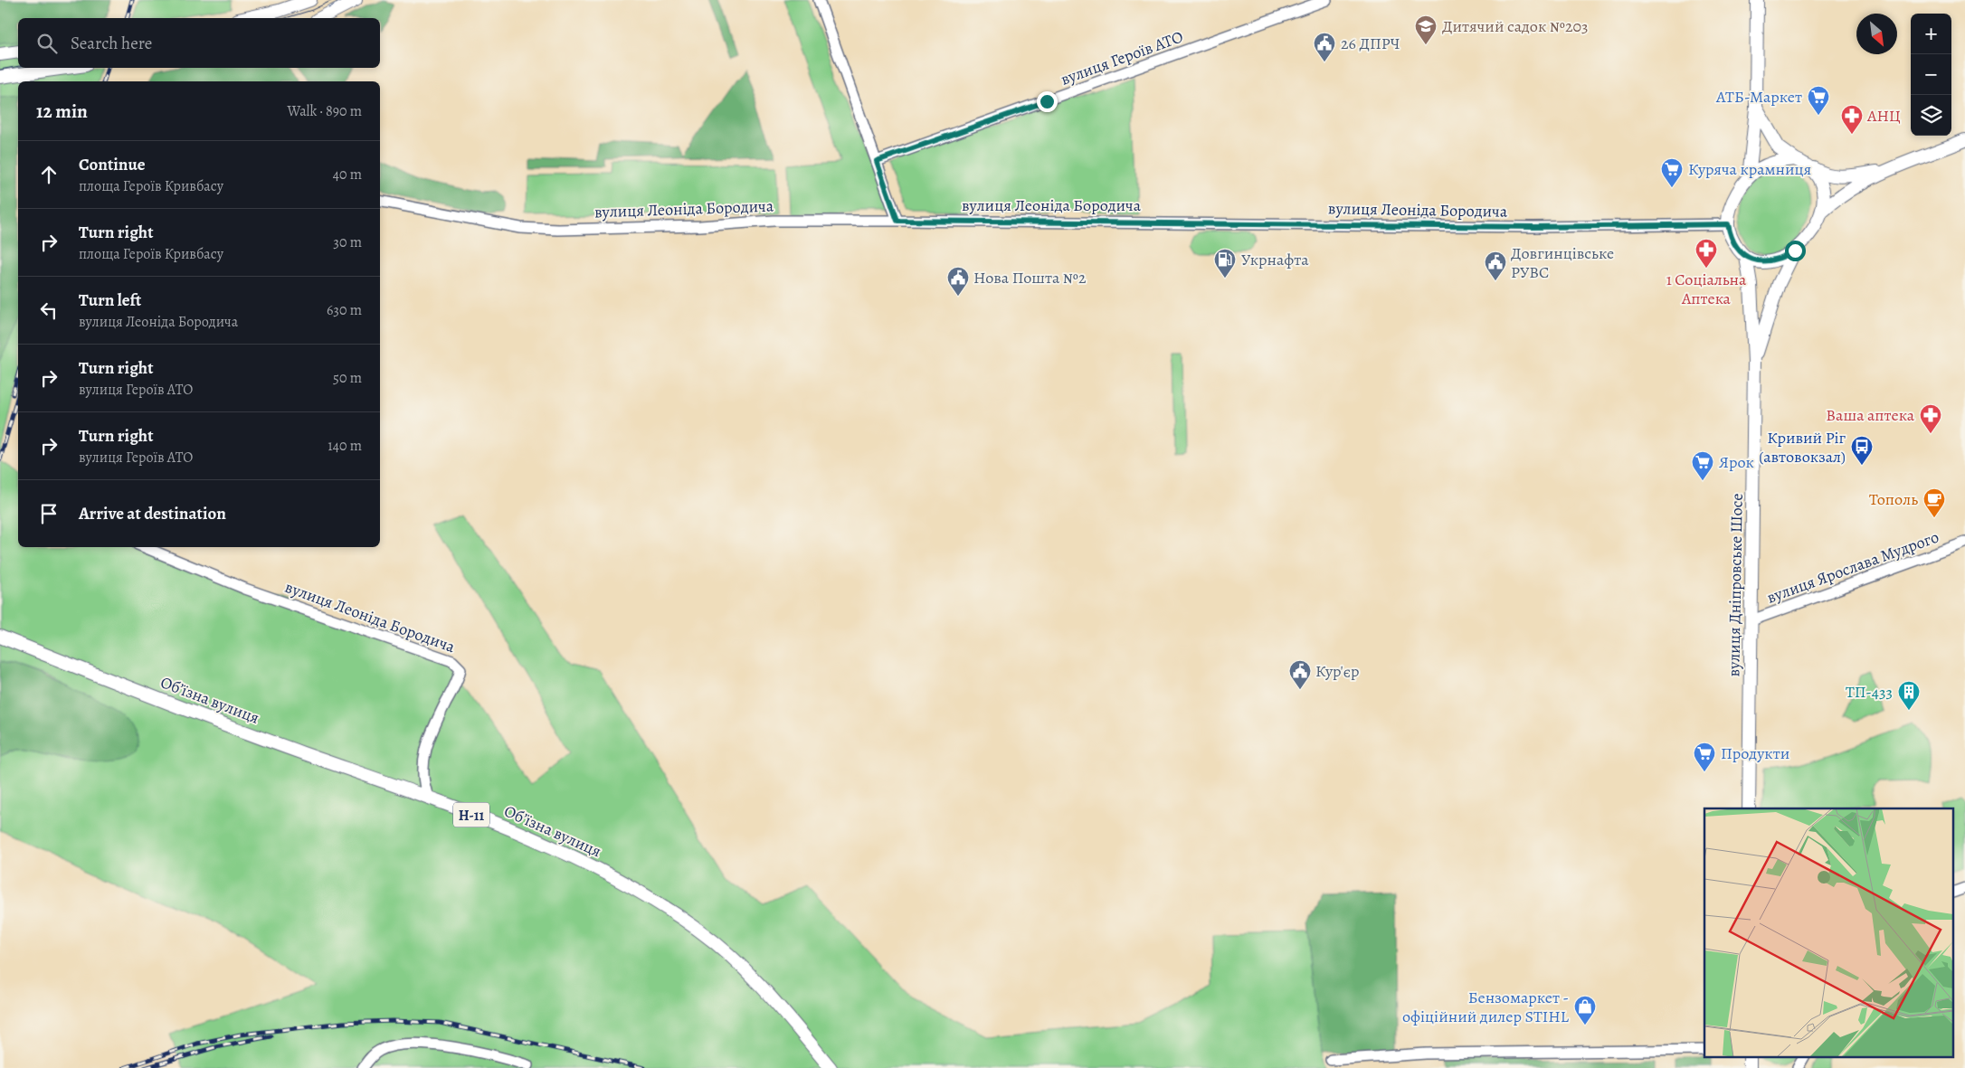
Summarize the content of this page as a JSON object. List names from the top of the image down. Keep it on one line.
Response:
{"streets":{"main road":["вулиця Дніпровське Шосе","Обʼїзна вулиця","Н-11"],"street":["вулиця Героїв АТО","вулиця Леоніда Бородича","вулиця Ярослава Мудрого"]},"crossings":[["вулиця Леоніда Бородича","Обʼїзна вулиця"],["вулиця Ярослава Мудрого","вулиця Дніпровське Шосе"]],"places":{"school or university":["Дитячий садок №203"],"public building":["26 ДПРЧ","Довгинцівське РУВС","Нова Пошта №2","Кур'єр"],"supermarket":["АТБ-Маркет","Куряча крамниця","Ярок","Продукти"],"pharmacy":["АНЦ","1 Соціальна Аптека","Ваша аптека"],"fuel station":["Укрнафта"],"bus stop":["Кривий Ріг (автовокзал)"],"cafe":["Тополь"],"building":["ТП-433"],"shop":["Бензомаркет - офіційний дилер STIHL"]},"north":"bottom right","page":{"map_buttons":["+","−"],"search":"Search here","heading":["12 min","Walk · 890 m"],"list":[["Continue","площа Героїв Кривбасу","40 m"],["Turn right","площа Героїв Кривбасу","30 m"],["Turn left","вулиця Леоніда Бородича","630 m"],["Turn right","вулиця Героїв АТО","50 m"],["Turn right","вулиця Героїв АТО","140 m"],"Arrive at destination"]}}
